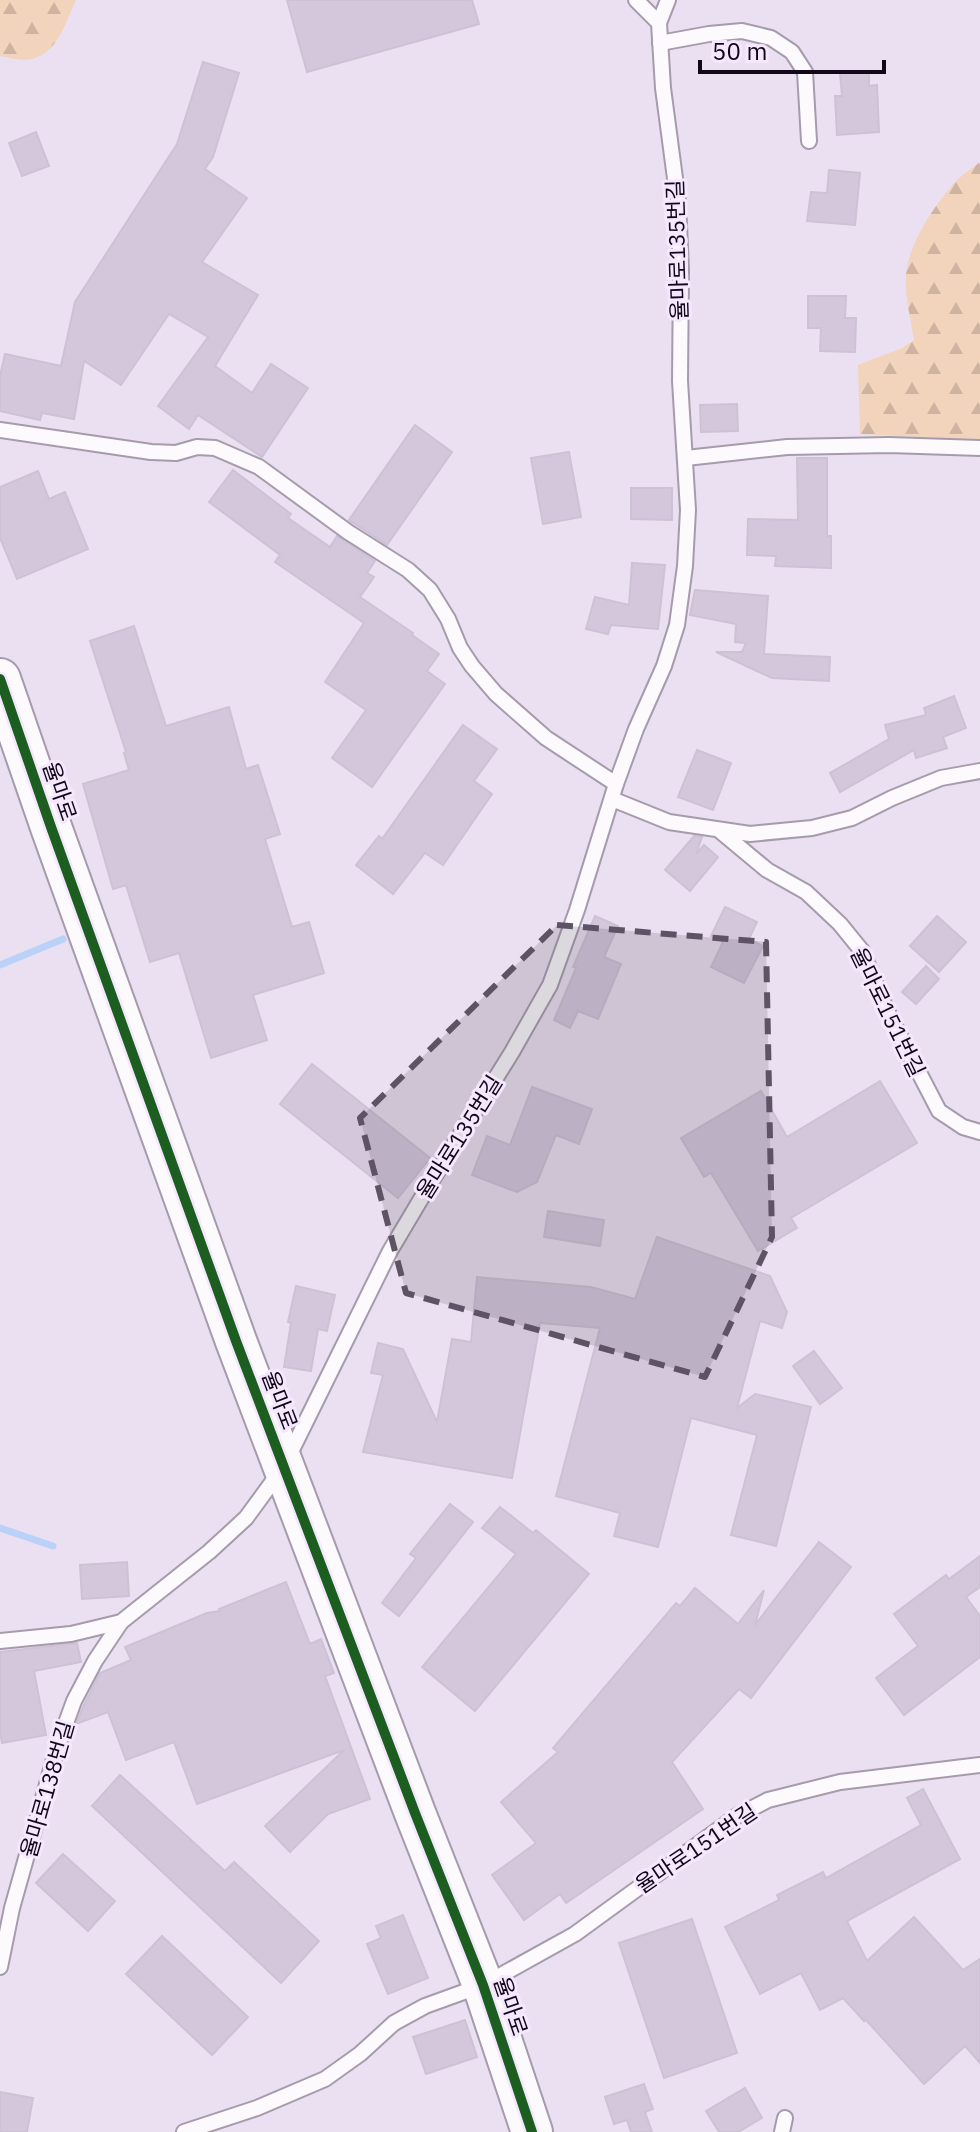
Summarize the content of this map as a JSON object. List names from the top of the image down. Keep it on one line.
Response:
{"streets":{"street":["율마로"],"lane":["율마로135번길","율마로151번길","율마로138번길"]},"crossings":[["율마로135번길","율마로"],["율마로135번길","율마로138번길"],["율마로","율마로151번길"],["율마로","율마로138번길"]],"scale_bar":"50 m"}
